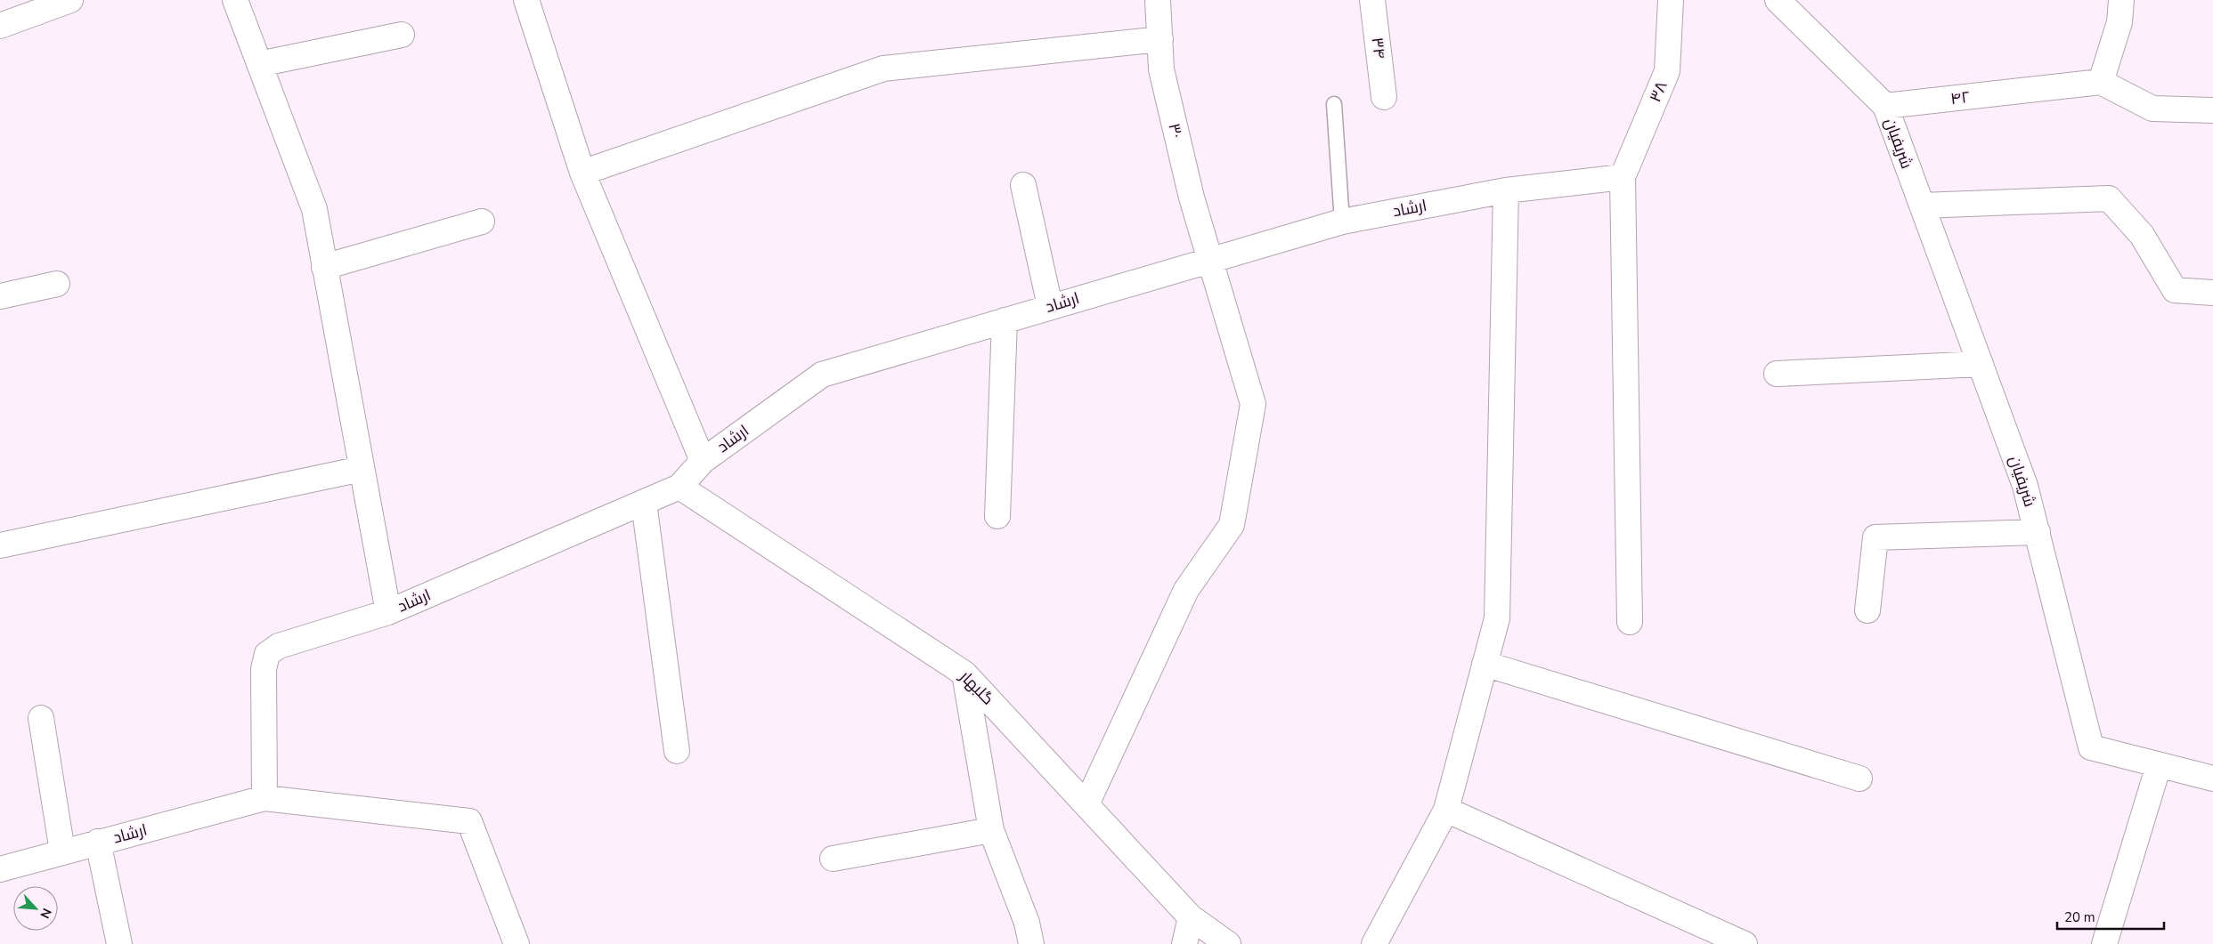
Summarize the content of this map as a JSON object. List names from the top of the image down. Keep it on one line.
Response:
{"streets":{"street":["۳۴","۳۸","۴۲","۳۰","شریفیان","ارشاد","گلبهار"]},"crossings":[["۳۸","ارشاد"],["۴۲","شریفیان"],["۳۰","ارشاد"],["۳۰","گلبهار"],["ارشاد","گلبهار"]],"scale_bar":"20 m","north":"bottom right"}
